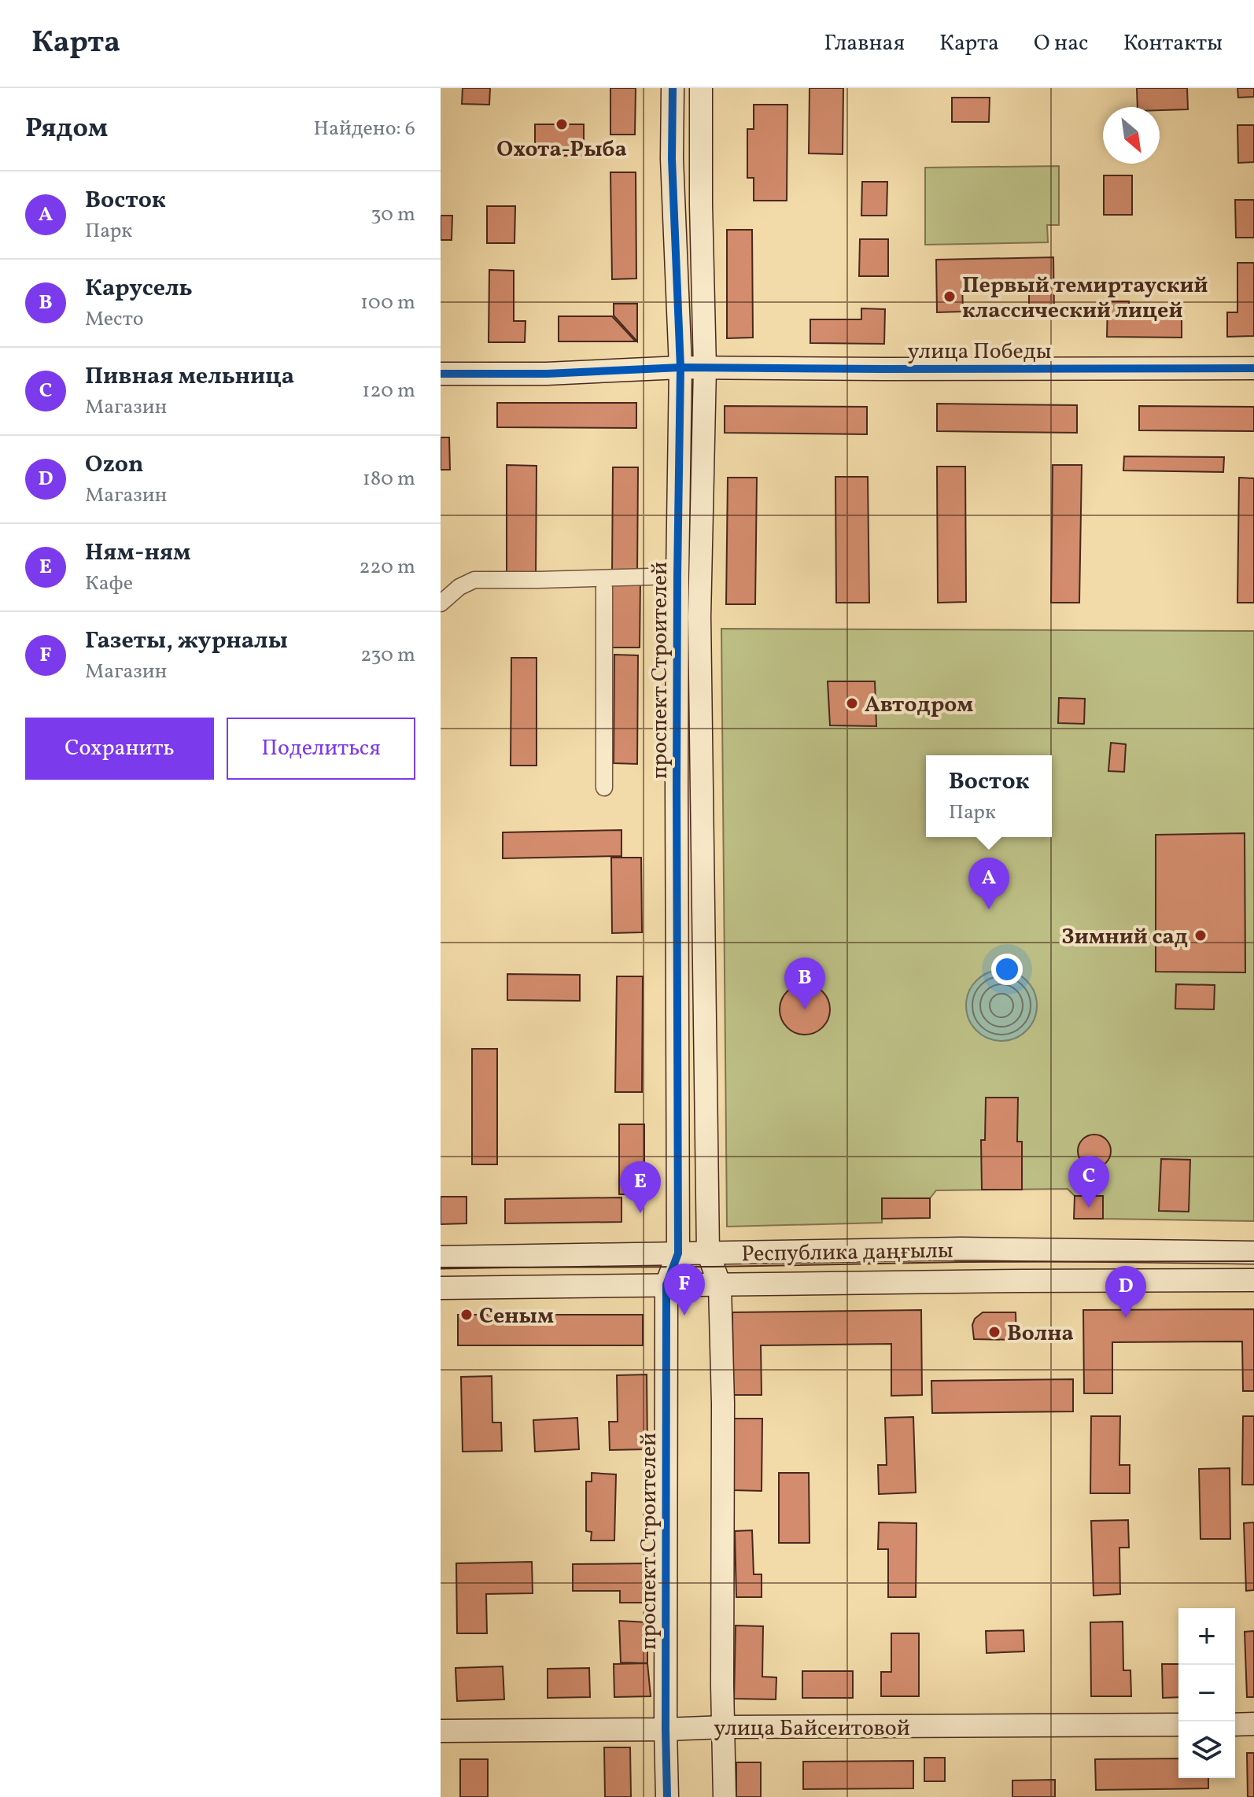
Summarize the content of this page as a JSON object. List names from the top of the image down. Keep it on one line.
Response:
{"streets":{"street":["улица Победы","проспект Строителей","Республика даңғылы","улица Байсеитовой"]},"crossings":[["улица Победы","проспект Строителей"],["проспект Строителей","Республика даңғылы"],["проспект Строителей","улица Байсеитовой"]],"places":["Охота-Рыба","Первый темиртауский классический лицей","Автодром","Зимний сад","Сеным","Волна"],"north":"bottom right","page":{"header":"Карта","nav":["Главная","Карта","О нас","Контакты"],"heading":["Рядом","Найдено: 6"],"list":[{"mark":"A","name":"Восток","note":"Парк","value":"30 m"},{"mark":"B","name":"Карусель","note":"Место","value":"100 m"},{"mark":"C","name":"Пивная мельница","note":"Магазин","value":"120 m"},{"mark":"D","name":"Ozon","note":"Магазин","value":"180 m"},{"mark":"E","name":"Ням-ням","note":"Кафе","value":"220 m"},{"mark":"F","name":"Газеты, журналы","note":"Магазин","value":"230 m"}],"buttons":["Сохранить","Поделиться"],"popup":["Восток","Парк"],"pins":["A","B","C","E","F","D"],"map_buttons":["+","−"]}}
